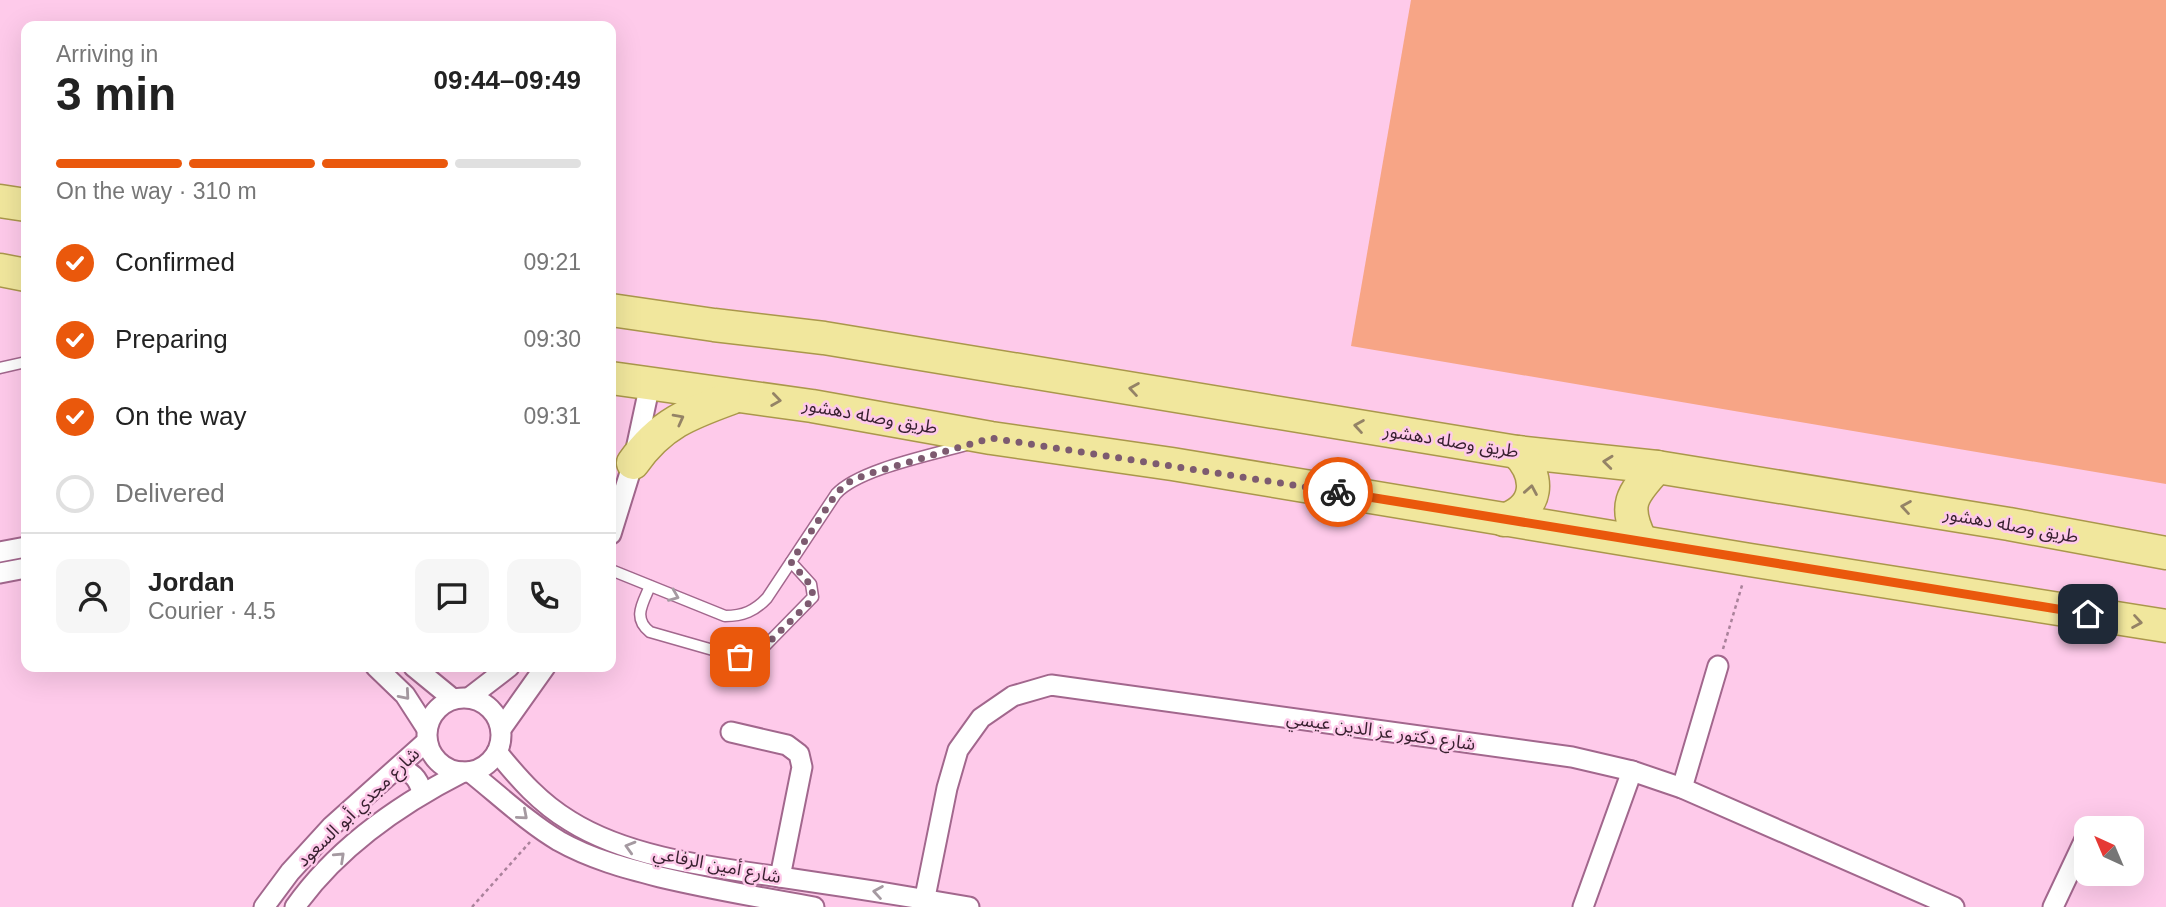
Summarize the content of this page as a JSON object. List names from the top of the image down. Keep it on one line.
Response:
{"streets":{"main road":["طريق وصله دهشور"],"street":["شارع دكتور عز الدين عيسي","شارع مجدي أبو السعود","شارع أمين الرفاعي"]},"crossings":[["شارع دكتور عز الدين عيسي","شارع أمين الرفاعي"],["شارع مجدي أبو السعود","شارع أمين الرفاعي"]],"north":"top left","page":{"heading":["3 min","Arriving in","09:44–09:49"],"panel":["Jordan","Courier · 4.5"],"bar":"On the way · 310 m","list":[["Confirmed","09:21"],["Preparing","09:30"],["On the way","09:31"],"Delivered"]}}
